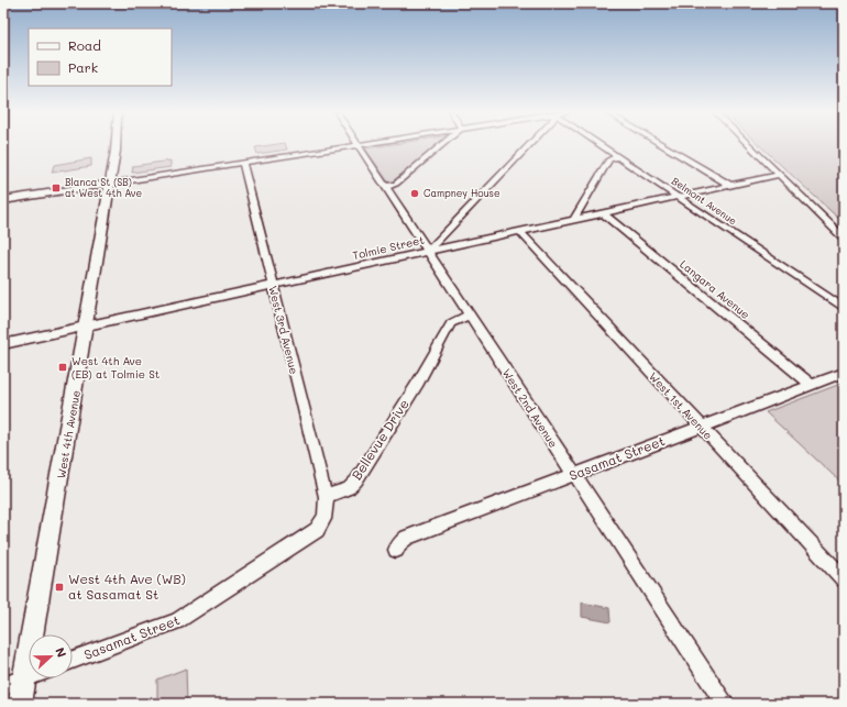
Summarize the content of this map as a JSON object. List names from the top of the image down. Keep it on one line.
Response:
{"streets":{"main road":["West 4th Avenue"],"street":["Belmont Avenue","Tolmie Street","Langara Avenue","West 3rd Avenue","West 1st Avenue","West 2nd Avenue","Bellevue Drive","Sasamat Street"]},"crossings":[["Belmont Avenue","Tolmie Street"],["Tolmie Street","Langara Avenue"],["Tolmie Street","West 3rd Avenue"],["Tolmie Street","West 1st Avenue"],["Tolmie Street","West 2nd Avenue"],["Tolmie Street","West 4th Avenue"],["Langara Avenue","Sasamat Street"],["West 3rd Avenue","Bellevue Drive"],["West 3rd Avenue","Sasamat Street"],["West 1st Avenue","Sasamat Street"],["West 2nd Avenue","Bellevue Drive"],["West 2nd Avenue","Sasamat Street"],["Bellevue Drive","Sasamat Street"]],"places":{"transit":["Blanca St (SB) at West 4th Ave","West 4th Ave (EB) at Tolmie St","West 4th Ave (WB) at Sasamat St"],"other":["Campney House"]},"legend":["Road","Park"],"north":"right"}
